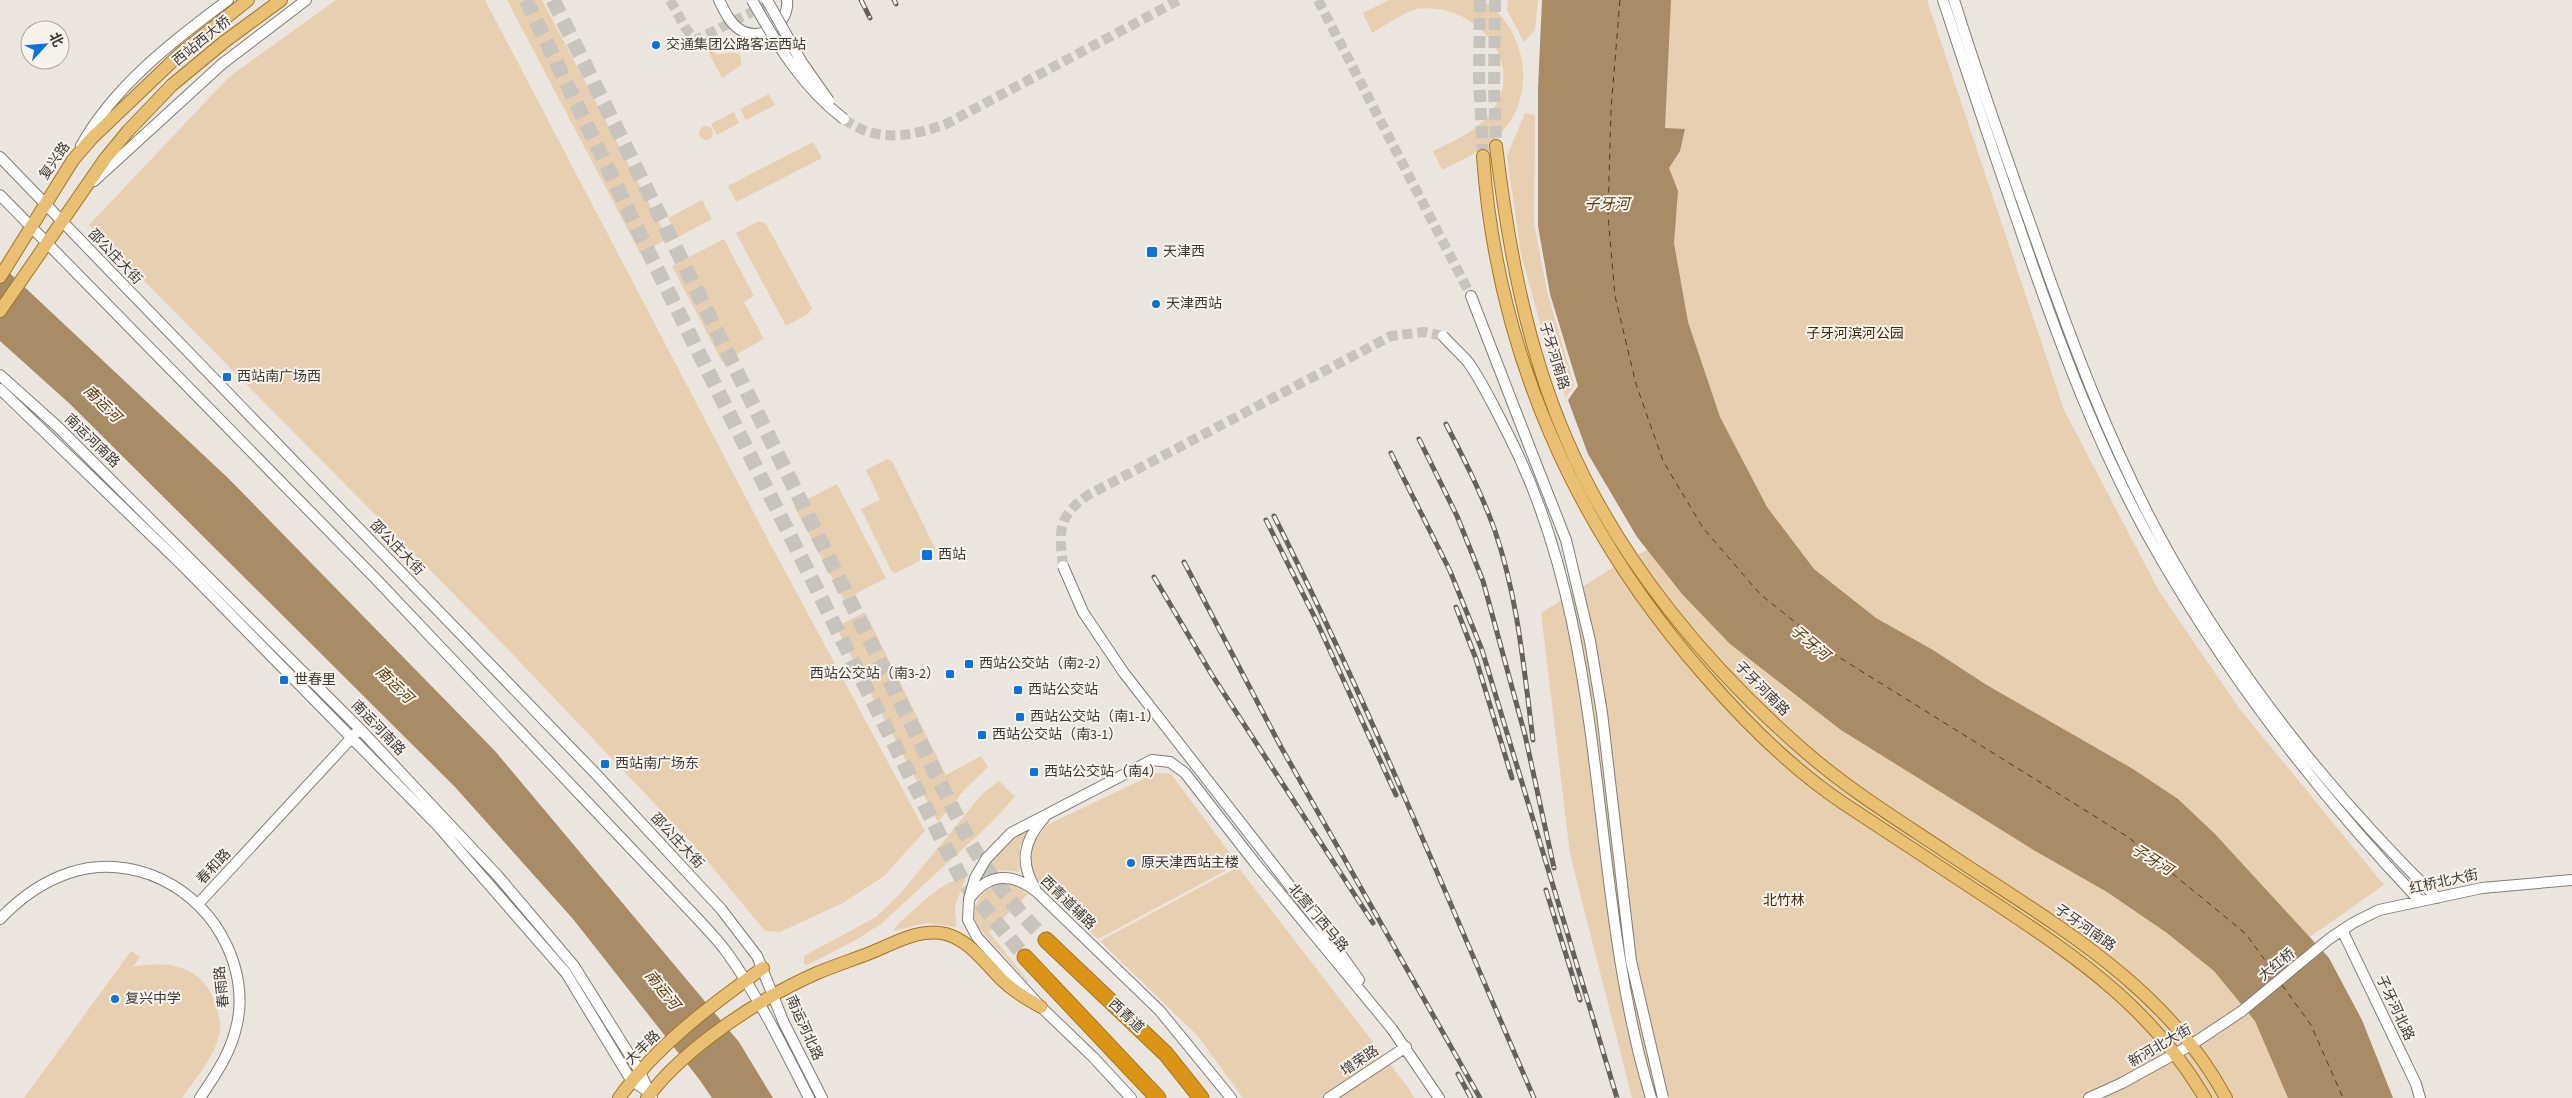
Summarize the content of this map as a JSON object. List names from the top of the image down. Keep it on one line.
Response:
{"streets":{"highway":["西青道"],"main road":["西站西大桥","复兴路","子牙河南路","大丰路"],"street":["邵公庄大街","南运河南路","春和路","红桥北大街","西青道辅路","北营门西马路","大红桥","春雨路","子牙河北路","南运河北路","新河北大街","增荣路"]},"crossings":[["西站西大桥","复兴路"],["复兴路","邵公庄大街"],["邵公庄大街","南运河北路"],["邵公庄大街","大丰路"],["子牙河南路","新河北大街"],["南运河南路","春和路"],["南运河南路","大丰路"],["春和路","春雨路"],["红桥北大街","大红桥"],["红桥北大街","子牙河北路"],["北营门西马路","增荣路"],["大红桥","新河北大街"],["南运河北路","大丰路"]],"water":["子牙河","南运河"],"parks":["子牙河滨河公园","北竹林"],"places":{"other":["交通集团公路客运西站","天津西站","原天津西站主楼","复兴中学"],"transit":["天津西","西站南广场西","西站","西站公交站（南2-2）","西站公交站（南3-2）","世春里","西站公交站","西站公交站（南1-1）","西站公交站（南3-1）","西站南广场东","西站公交站（南4）"]},"north":"top right"}
